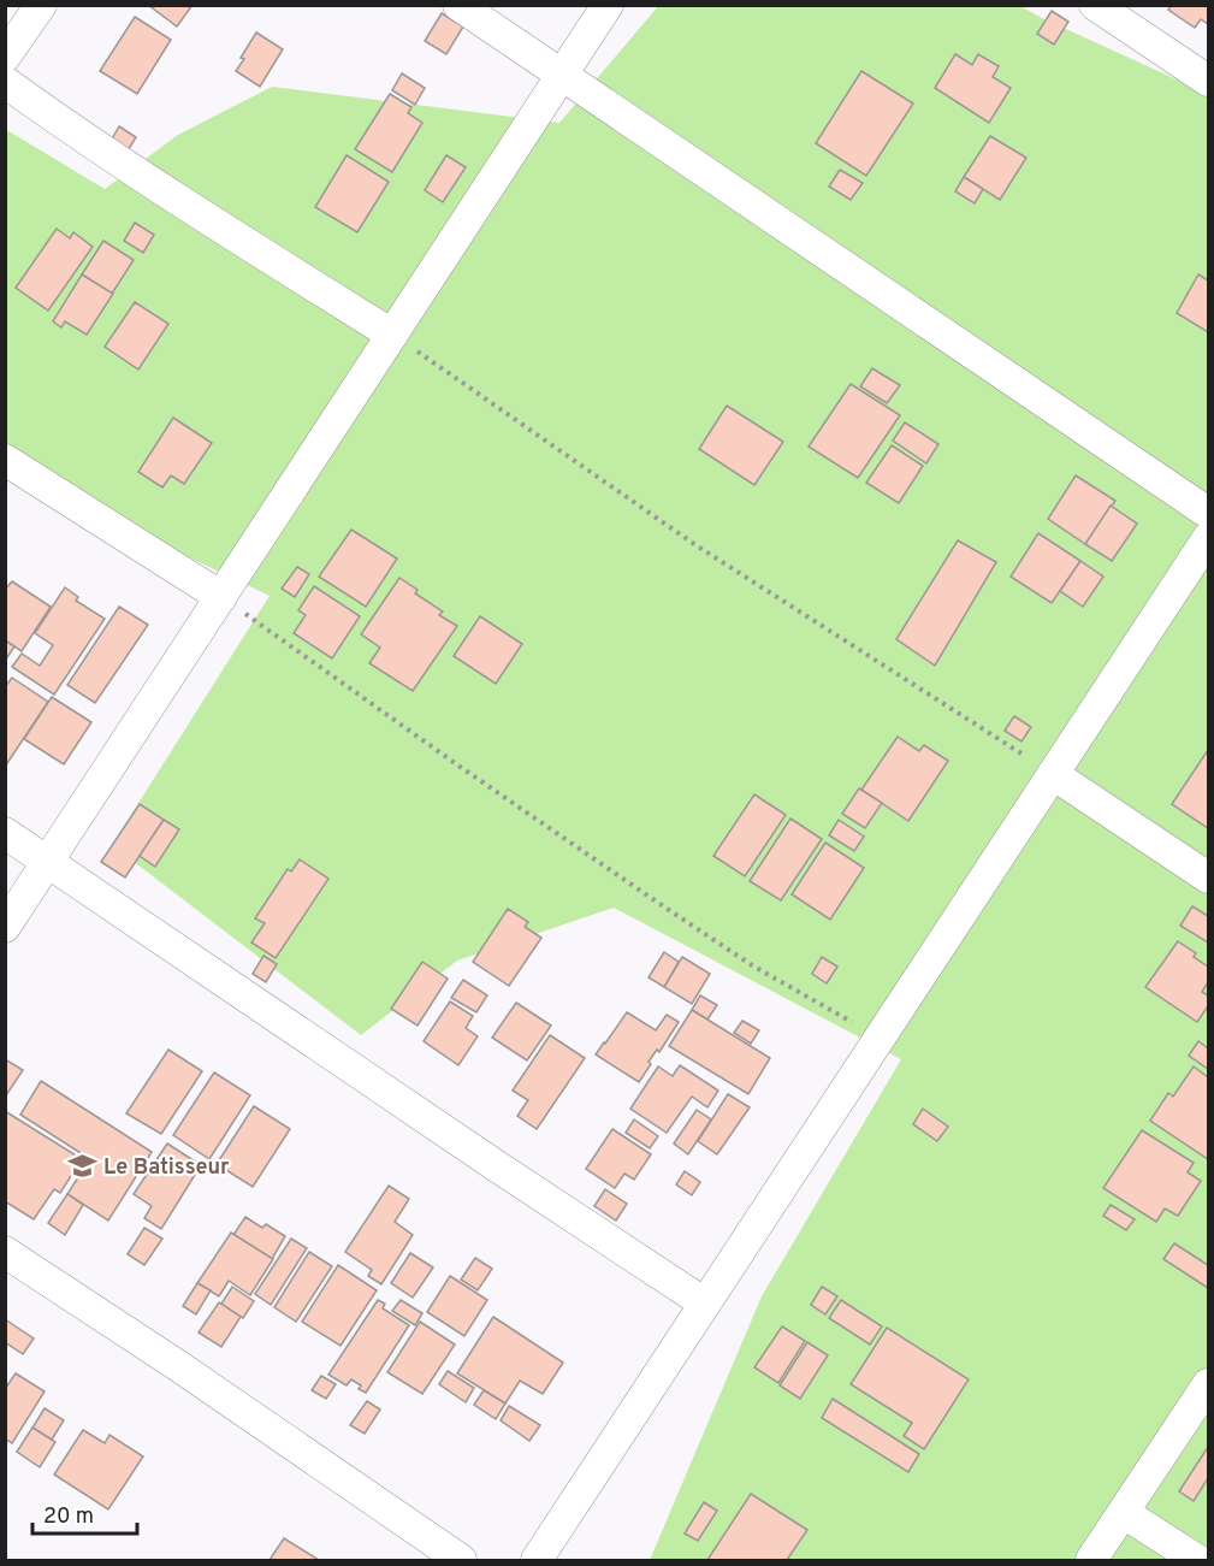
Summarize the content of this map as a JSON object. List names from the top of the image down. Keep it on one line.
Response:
{"places":{"school or university":["Le Batisseur"]},"scale_bar":"20 m"}
